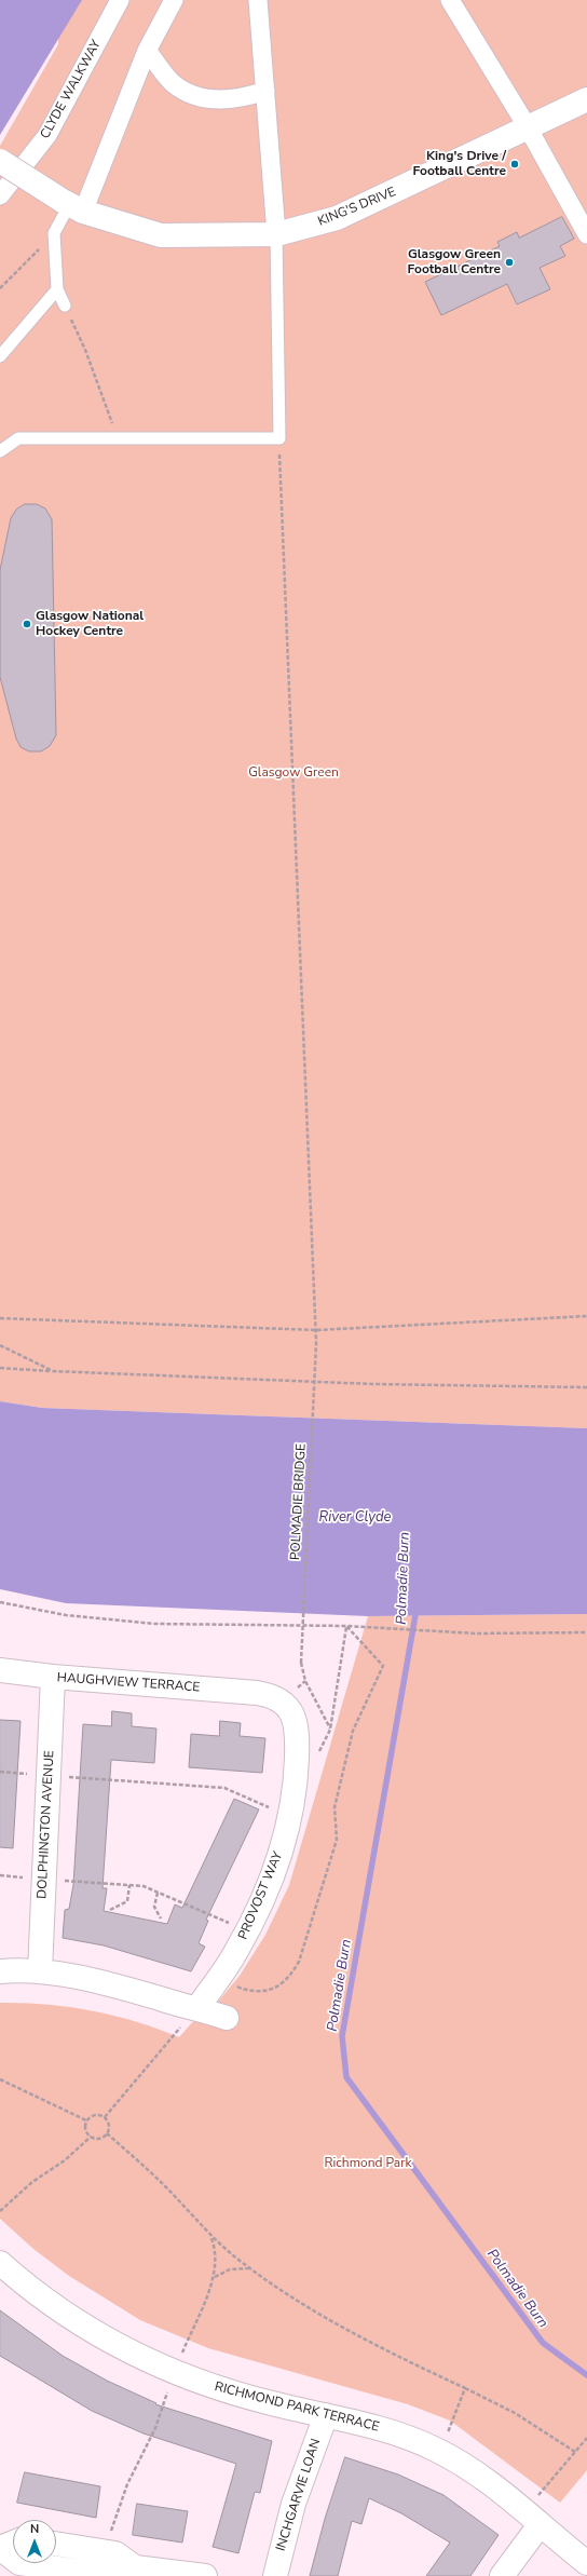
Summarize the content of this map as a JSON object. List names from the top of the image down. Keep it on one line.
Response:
{"streets":{"street":["CLYDE WALKWAY","KING'S DRIVE","HAUGHVIEW TERRACE","DOLPHINGTON AVENUE","PROVOST WAY","RICHMOND PARK TERRACE","INCHGARVIE LOAN"],"path":["POLMADIE BRIDGE"]},"crossings":[["HAUGHVIEW TERRACE","DOLPHINGTON AVENUE"],["HAUGHVIEW TERRACE","PROVOST WAY"],["RICHMOND PARK TERRACE","INCHGARVIE LOAN"]],"water":["River Clyde","Polmadie Burn"],"parks":["Glasgow Green","Richmond Park"],"places":["King's Drive / Football Centre","Glasgow Green Football Centre","Glasgow National Hockey Centre"],"north":"top"}
